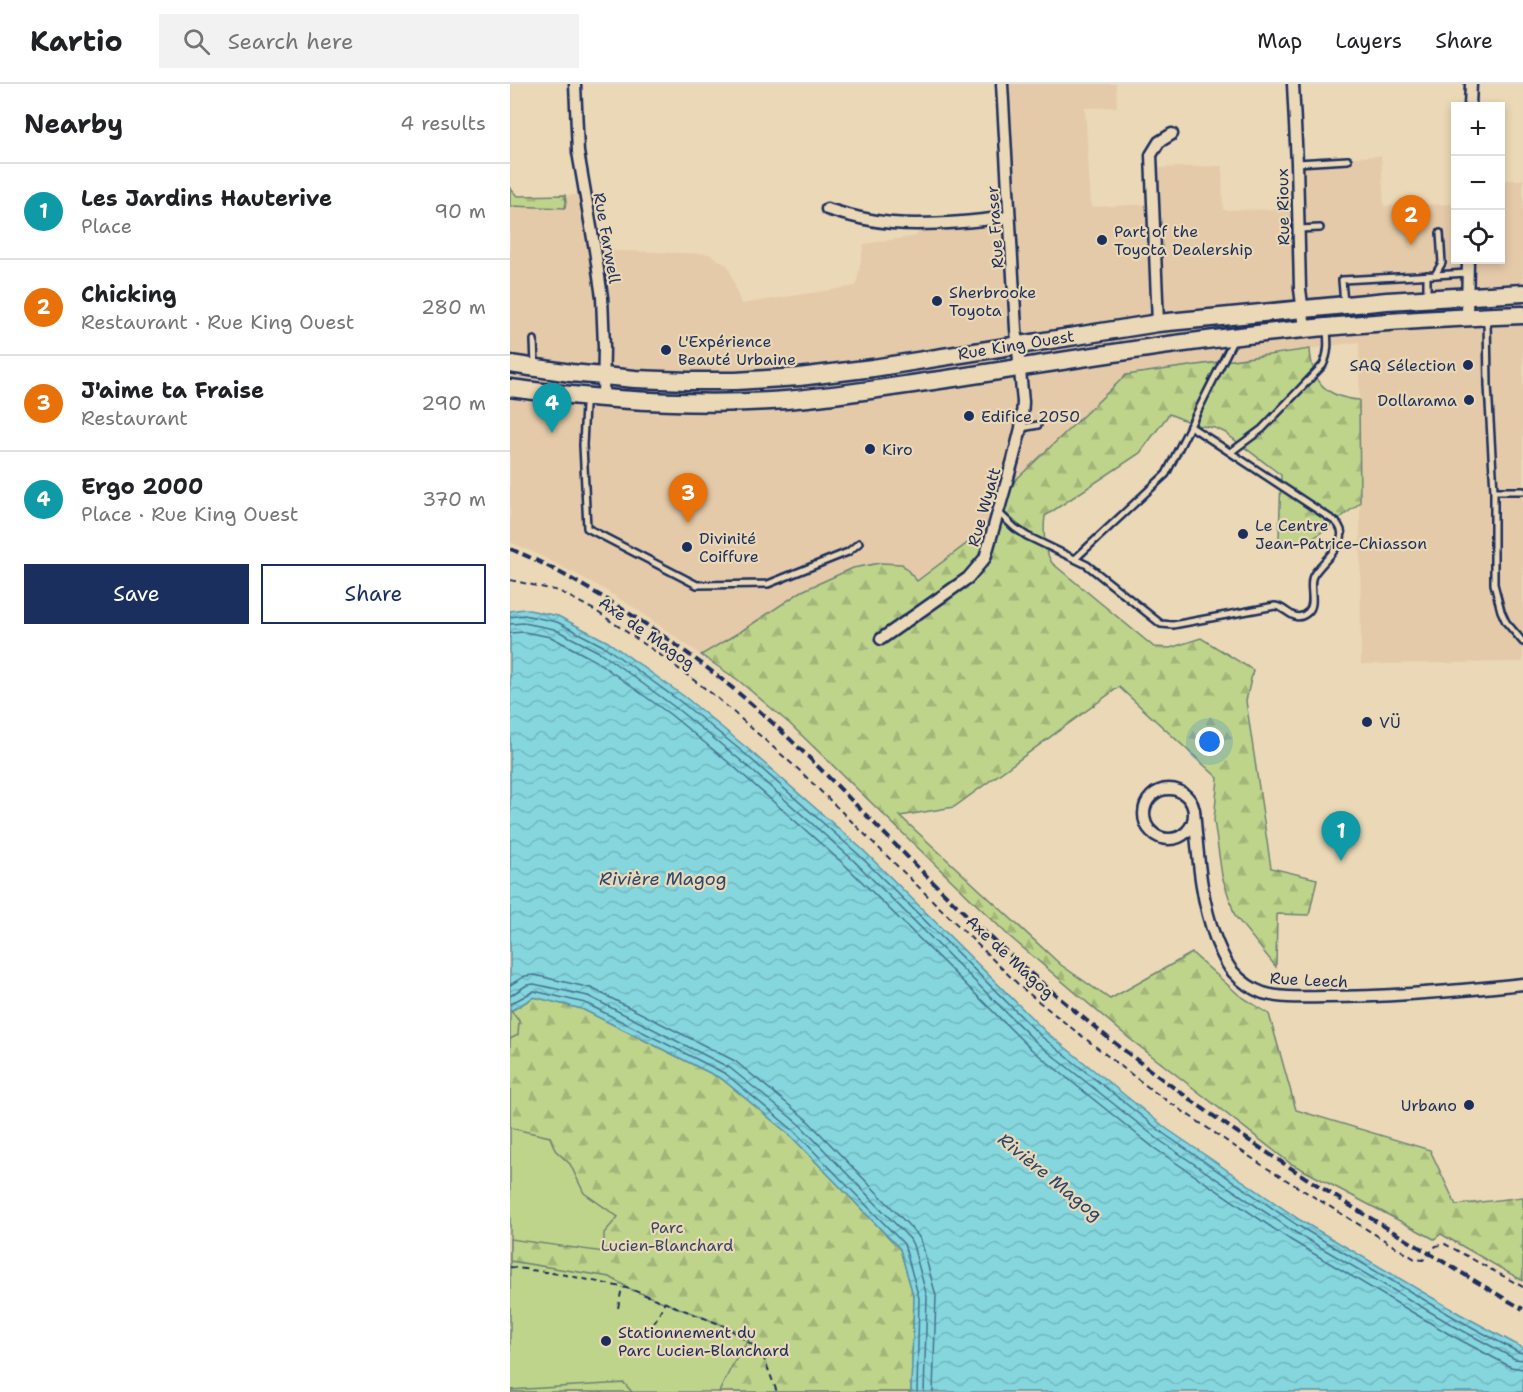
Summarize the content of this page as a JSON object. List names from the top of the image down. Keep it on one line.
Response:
{"streets":{"main road":["Rue King Ouest"],"street":["Rue Rioux","Rue Fraser","Rue Farwell","Rue Wyatt","Rue Leech"],"path":["Axe de Magog"]},"crossings":[["Rue Rioux","Rue King Ouest"],["Rue Fraser","Rue King Ouest"],["Rue Fraser","Rue Wyatt"],["Rue Farwell","Rue King Ouest"],["Rue King Ouest","Rue Wyatt"]],"water":["Rivière Magog"],"parks":["Parc Lucien-Blanchard"],"places":["Part of the Toyota Dealership","Sherbrooke Toyota","L'Expérience Beauté Urbaine","SAQ Sélection","Dollarama","Edifice 2050","Kiro","Le Centre Jean-Patrice-Chiasson","Divinité Coiffure","VÜ","Urbano","Stationnement du Parc Lucien-Blanchard"],"page":{"header":"Kartio","search":"Search here","nav":["Map","Layers","Share"],"heading":["Nearby","4 results"],"map_buttons":["+","−"],"list":[{"mark":"1","name":"Les Jardins Hauterive","note":"Place","value":"90 m"},{"mark":"2","name":"Chicking","note":"Restaurant · Rue King Ouest","value":"280 m"},{"mark":"3","name":"J'aime ta Fraise","note":"Restaurant","value":"290 m"},{"mark":"4","name":"Ergo 2000","note":"Place · Rue King Ouest","value":"370 m"}],"pins":["2","4","3","1"],"buttons":["Save","Share"]}}
